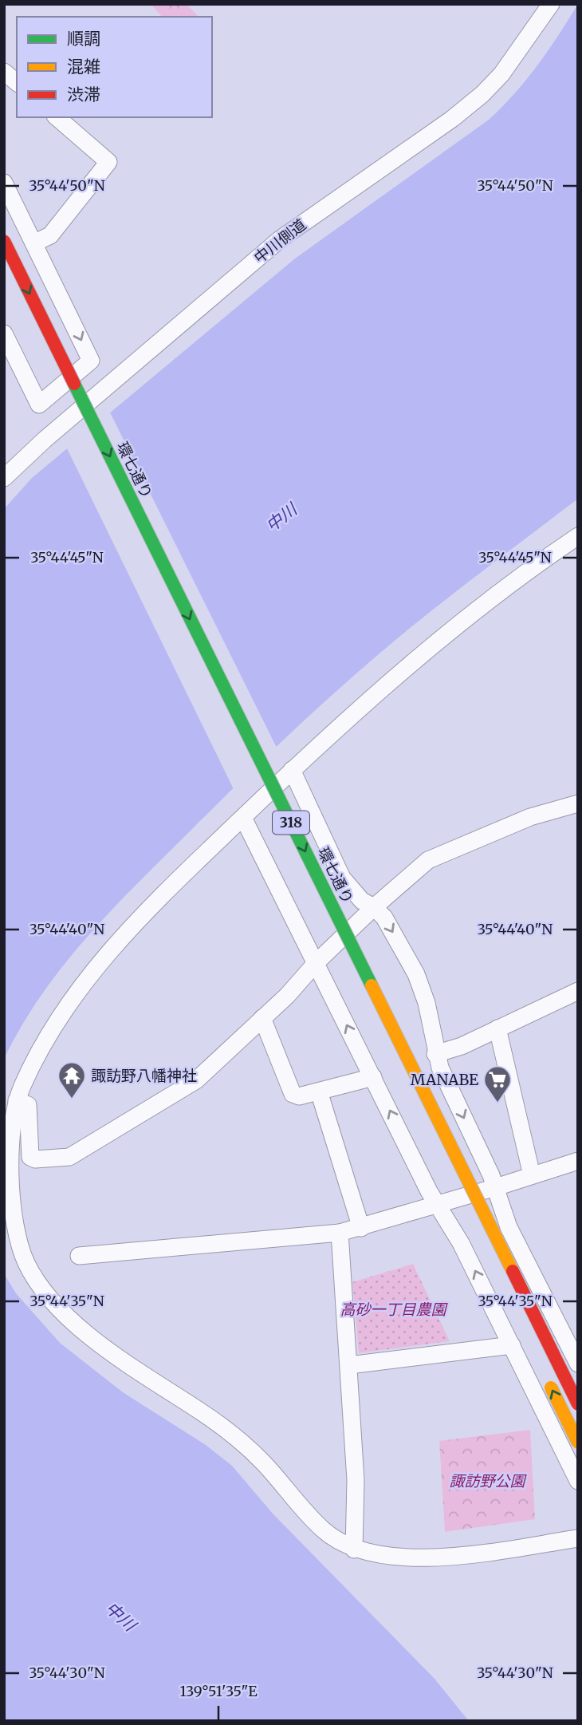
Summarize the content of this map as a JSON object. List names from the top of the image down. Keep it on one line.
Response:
{"streets":{"main road":["環七通り","318"],"street":["中川側道"]},"one_way":["環七通り"],"water":["中川"],"parks":["高砂一丁目農園","諏訪野公園"],"places":{"temple":["諏訪野八幡神社"],"supermarket":["MANABE"]},"legend":["順調","混雑","渋滞"],"coordinates":["35°44'50\"N","35°44'45\"N","35°44'40\"N","35°44'35\"N","35°44'30\"N","139°51'35\"E"]}
